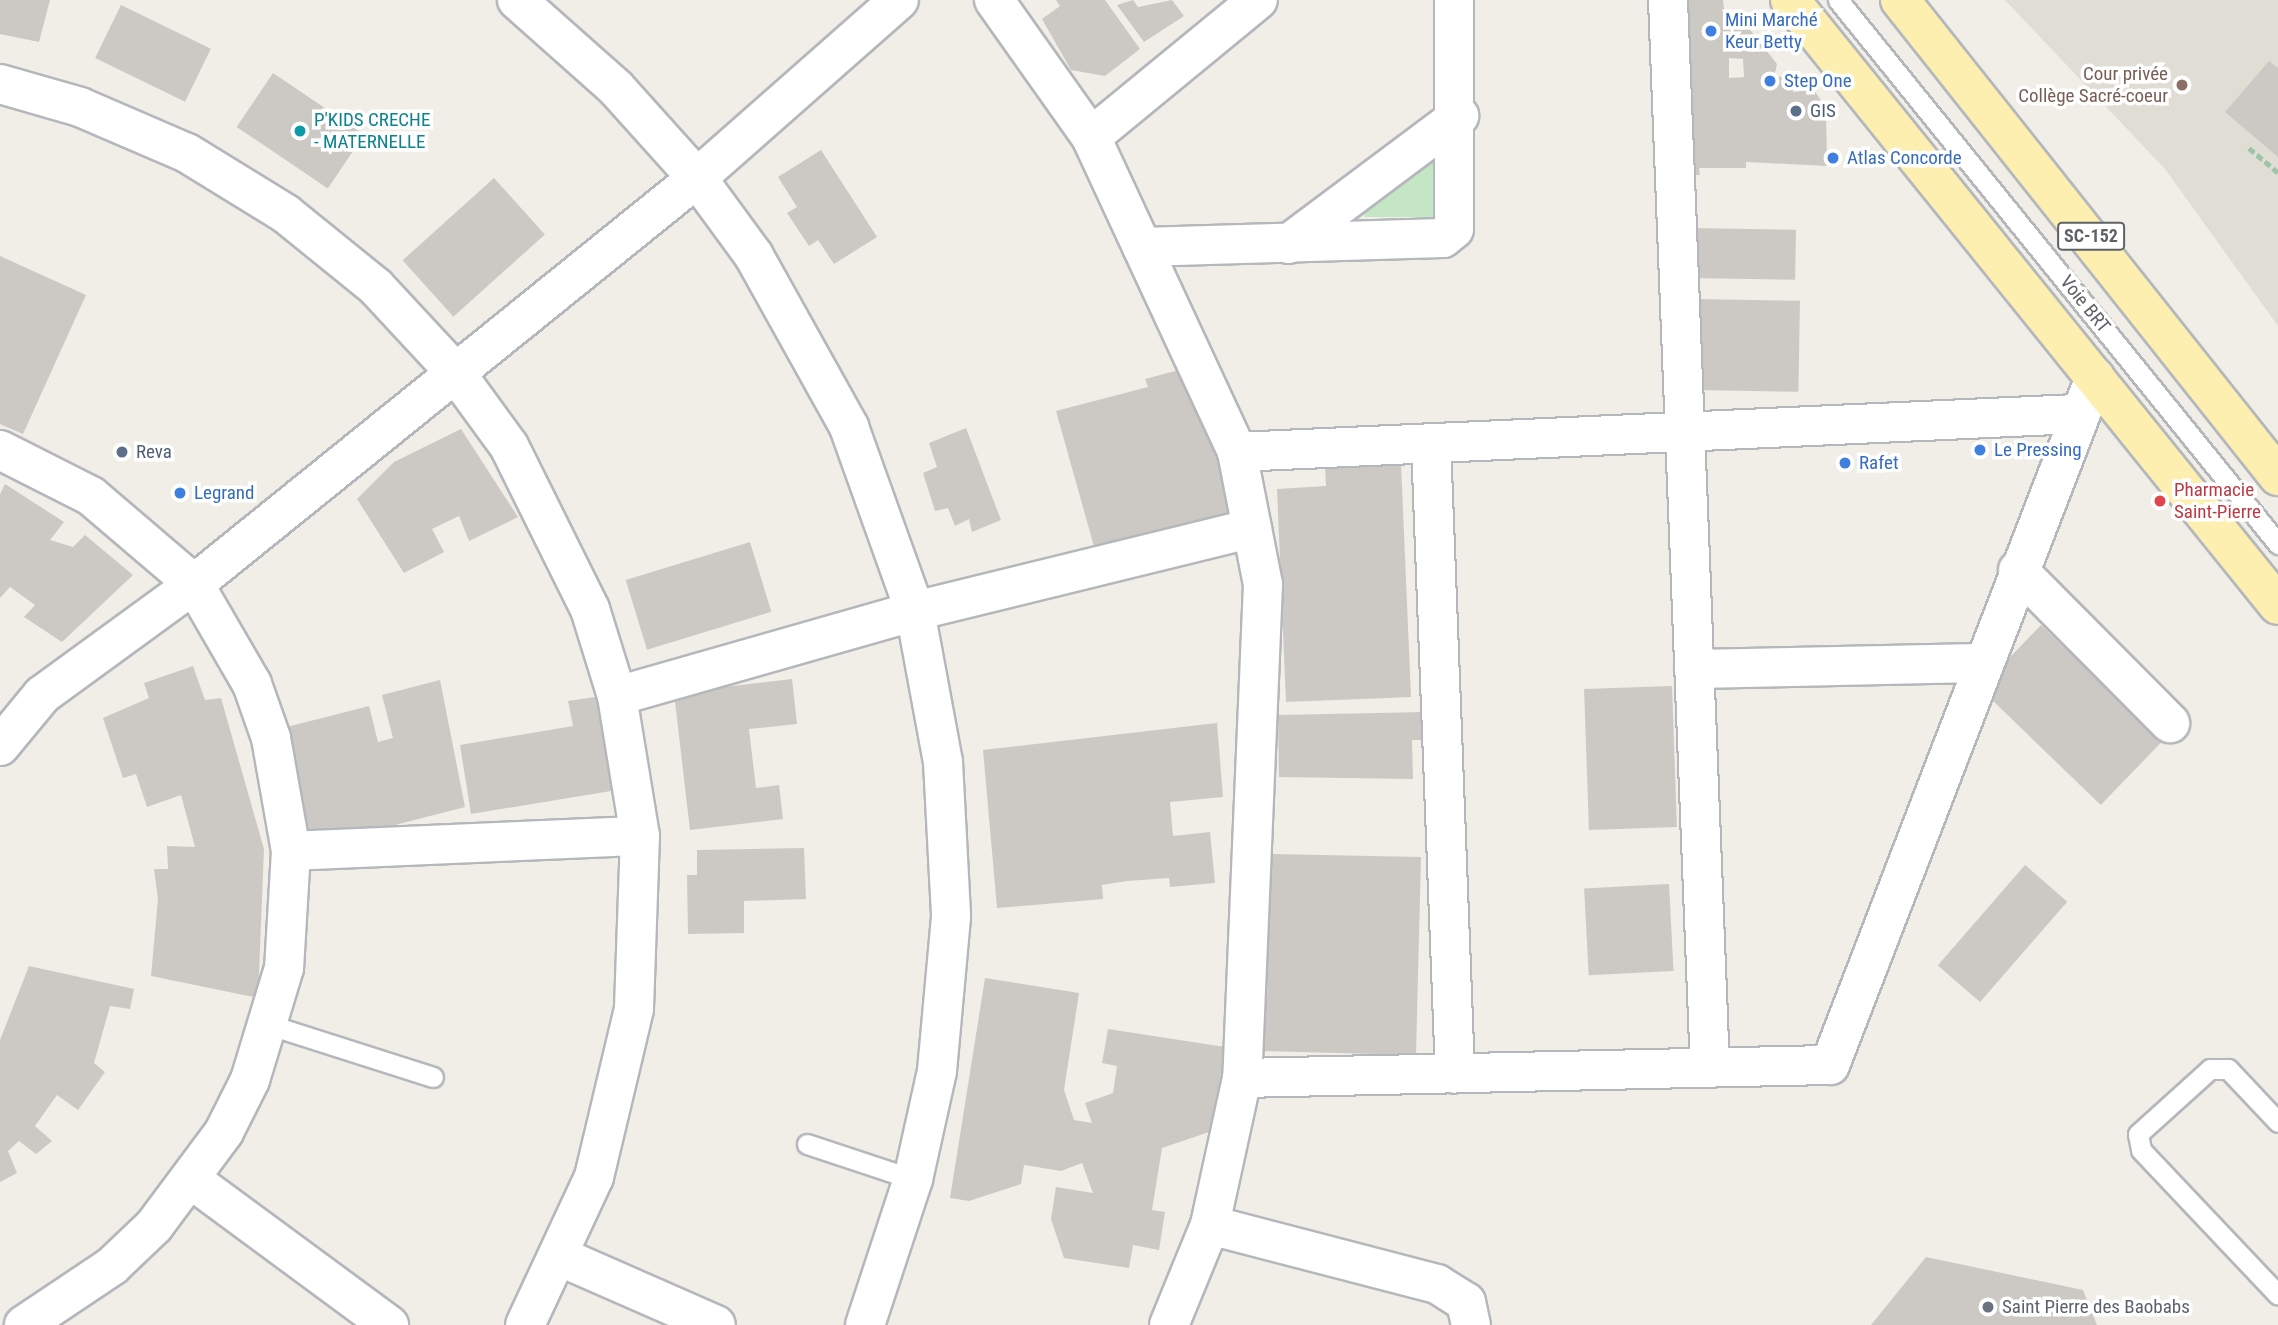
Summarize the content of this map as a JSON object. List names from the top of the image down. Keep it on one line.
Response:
{"streets":{"main road":["SC-152"],"lane":["Voie BRT"]},"places":["Mini Marché Keur Betty","Step One","Cour privée Collège Sacré-coeur","GIS","P'KIDS CRECHE - MATERNELLE","Atlas Concorde","Le Pressing","Reva","Rafet","Legrand","Pharmacie Saint-Pierre","Saint Pierre des Baobabs"]}
